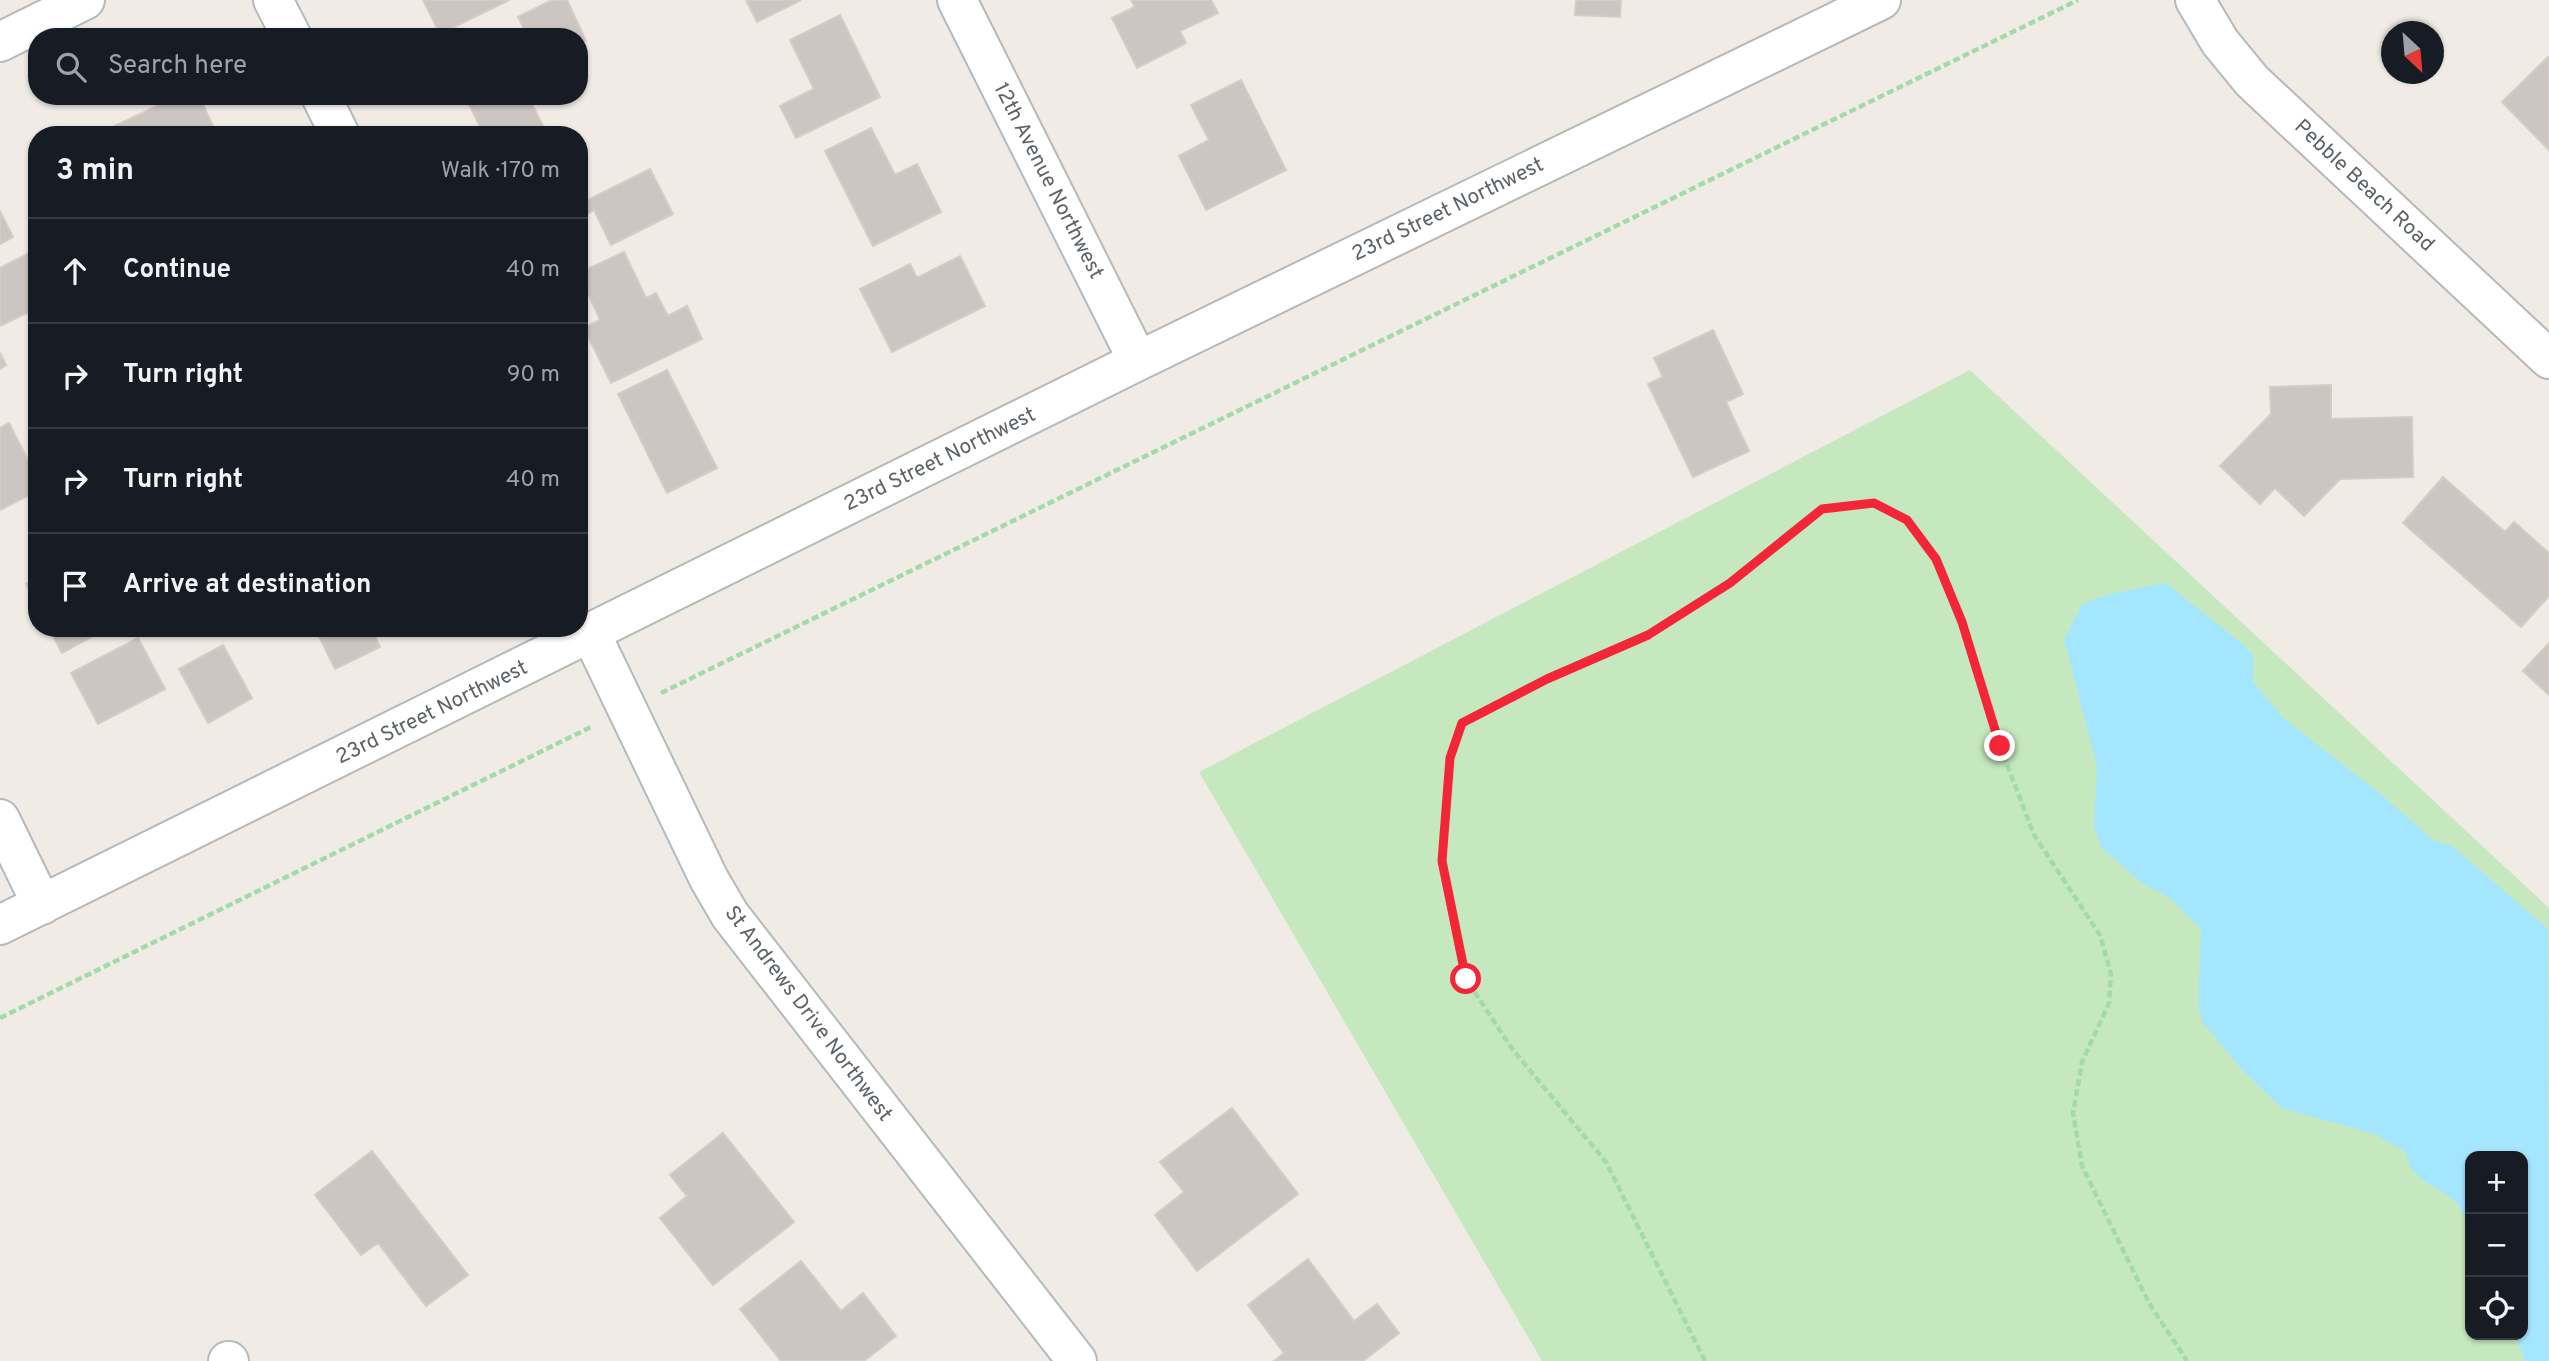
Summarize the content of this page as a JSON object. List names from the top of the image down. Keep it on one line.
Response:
{"streets":{"street":["12th Avenue Northwest","Pebble Beach Road","23rd Street Northwest","St Andrews Drive Northwest"]},"crossings":[["12th Avenue Northwest","23rd Street Northwest"],["23rd Street Northwest","St Andrews Drive Northwest"]],"north":"bottom right","page":{"search":"Search here","heading":["3 min","Walk · 170 m"],"list":[["Continue","40 m"],["Turn right","90 m"],["Turn right","40 m"],"Arrive at destination"],"map_buttons":["+","−"]}}
